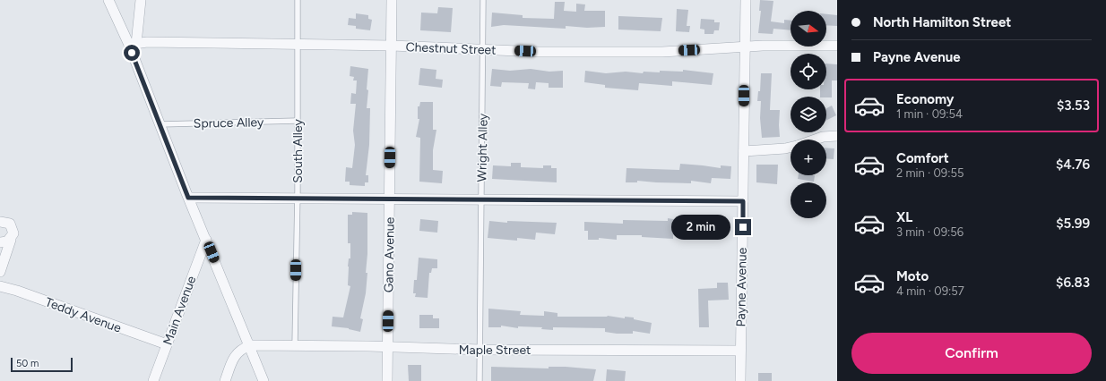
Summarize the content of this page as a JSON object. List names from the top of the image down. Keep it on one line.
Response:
{"streets":{"street":["Chestnut Street","Gano Avenue","Payne Avenue","Main Avenue","Teddy Avenue","Maple Street"],"lane":["Spruce Alley","Wright Alley","South Alley"]},"crossings":[["Chestnut Street","Wright Alley"],["Chestnut Street","South Alley"],["Chestnut Street","Gano Avenue"],["Chestnut Street","Payne Avenue"],["Spruce Alley","South Alley"],["Wright Alley","Maple Street"],["South Alley","Maple Street"],["Gano Avenue","Maple Street"],["Payne Avenue","Maple Street"],["Main Avenue","Teddy Avenue"]],"scale_bar":"50 m","north":"right","page":{"banner":["North Hamilton Street","Payne Avenue"],"map_buttons":["+","−"],"list":[{"name":"Economy","note":"1 min · 09:54","value":"$3.53"},{"name":"Comfort","note":"2 min · 09:55","value":"$4.76"},{"name":"XL","note":"3 min · 09:56","value":"$5.99"},{"name":"Moto","note":"4 min · 09:57","value":"$6.83"}],"bubble":"2 min","buttons":"Confirm","scale":"50 m"}}
